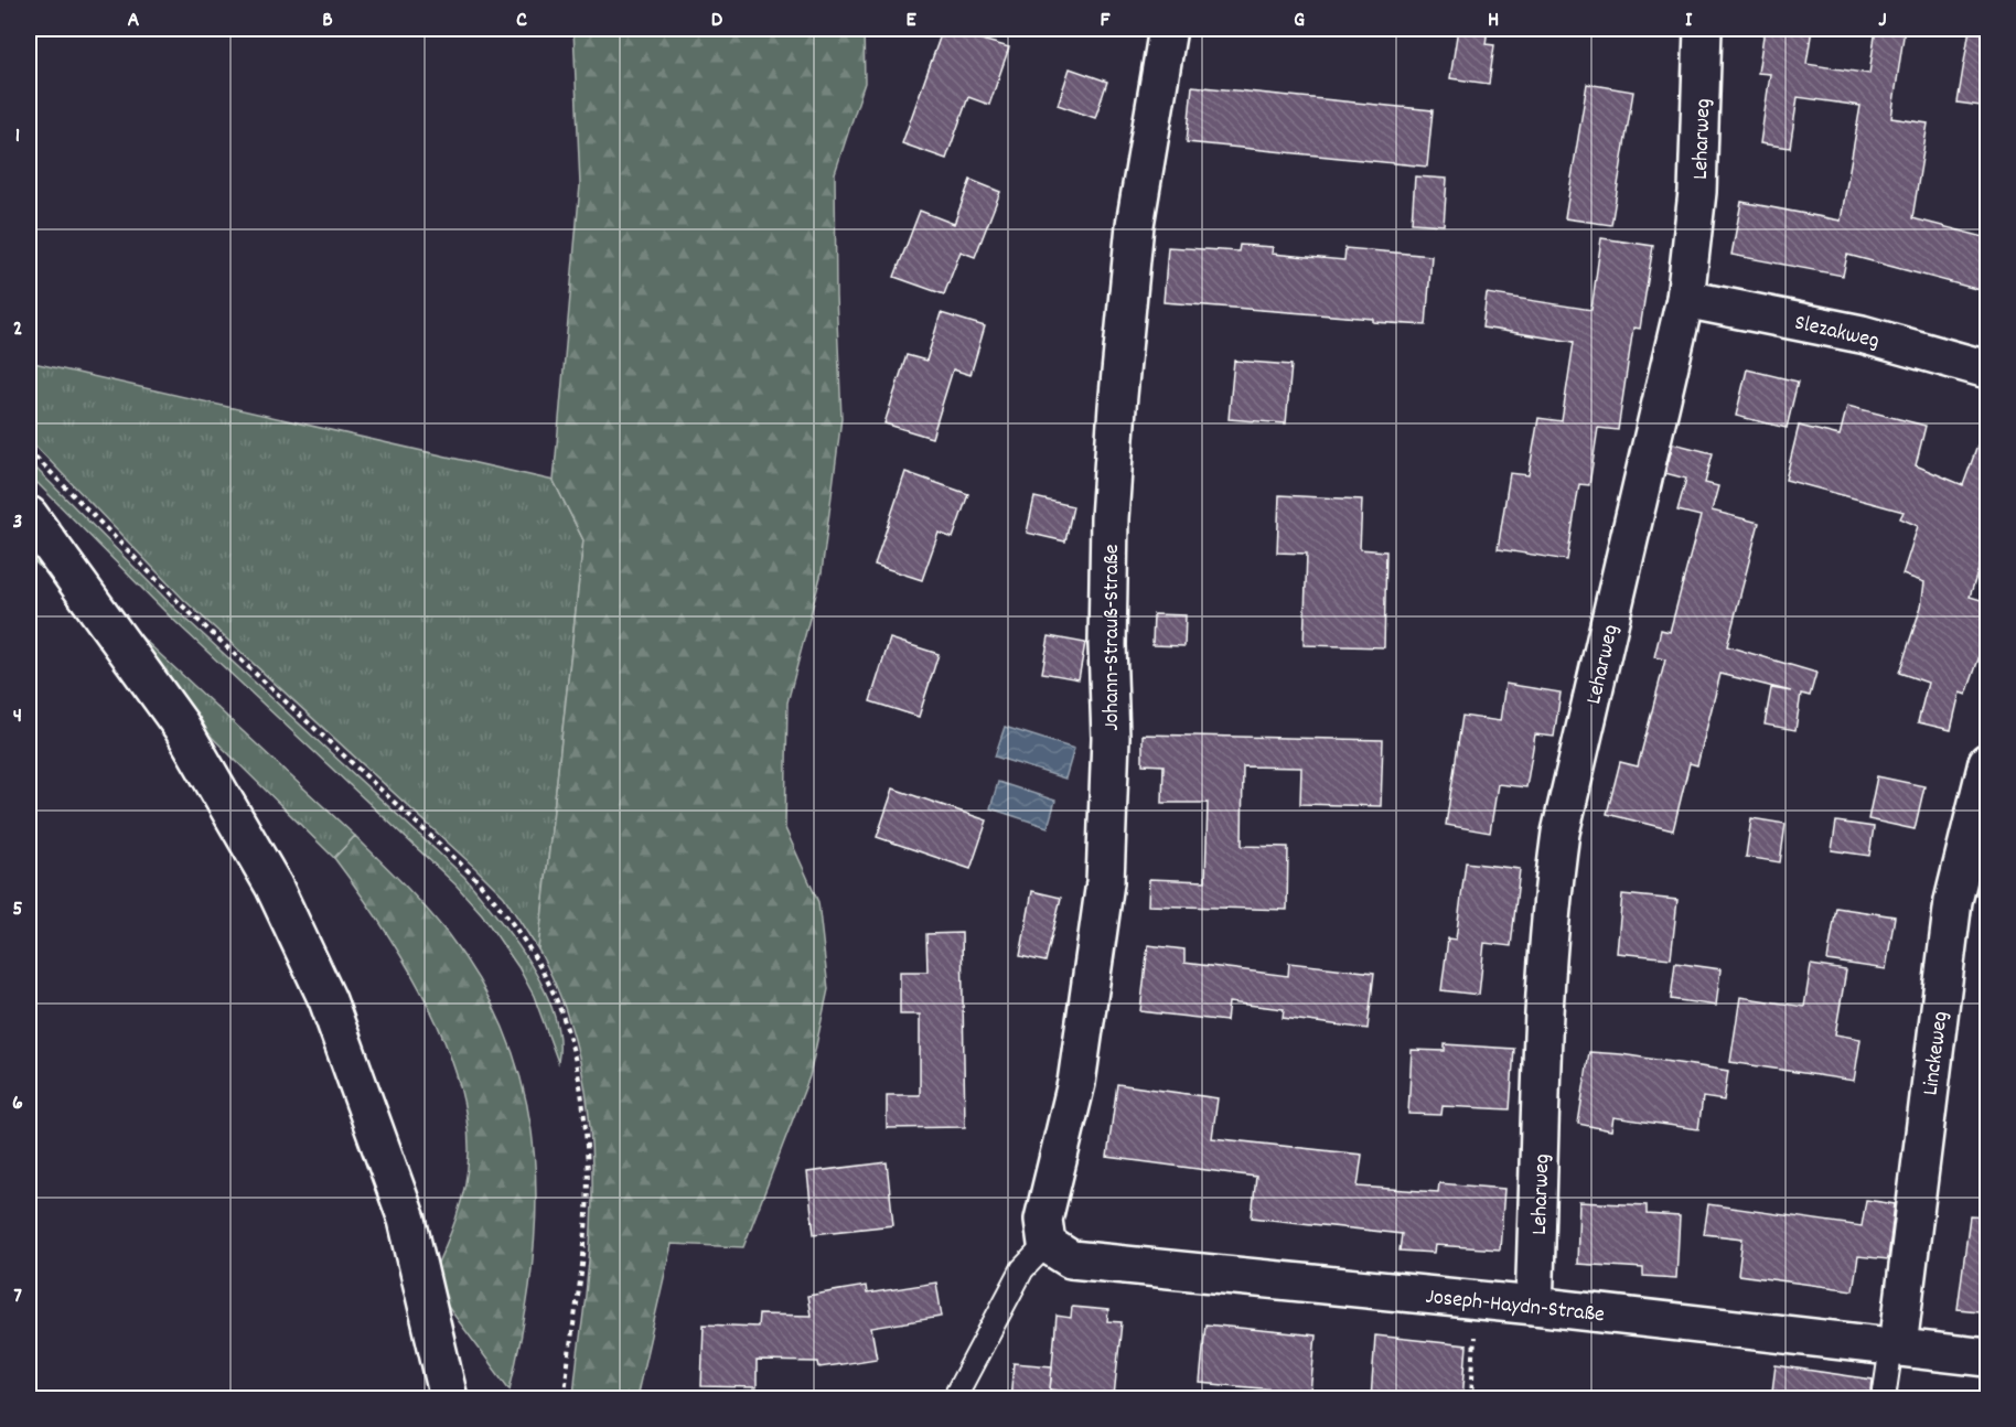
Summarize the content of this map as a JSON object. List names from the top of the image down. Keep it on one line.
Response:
{"streets":{"street":["Leharweg","Slezakweg","Johann-Strauß-Straße","Linckeweg","Joseph-Haydn-Straße"]},"crossings":[["Leharweg","Slezakweg"],["Leharweg","Joseph-Haydn-Straße"],["Johann-Strauß-Straße","Joseph-Haydn-Straße"],["Linckeweg","Joseph-Haydn-Straße"]],"grid":{"columns":["A","B","C","D","E","F","G","H","I","J"],"rows":["1","2","3","4","5","6","7"]}}
